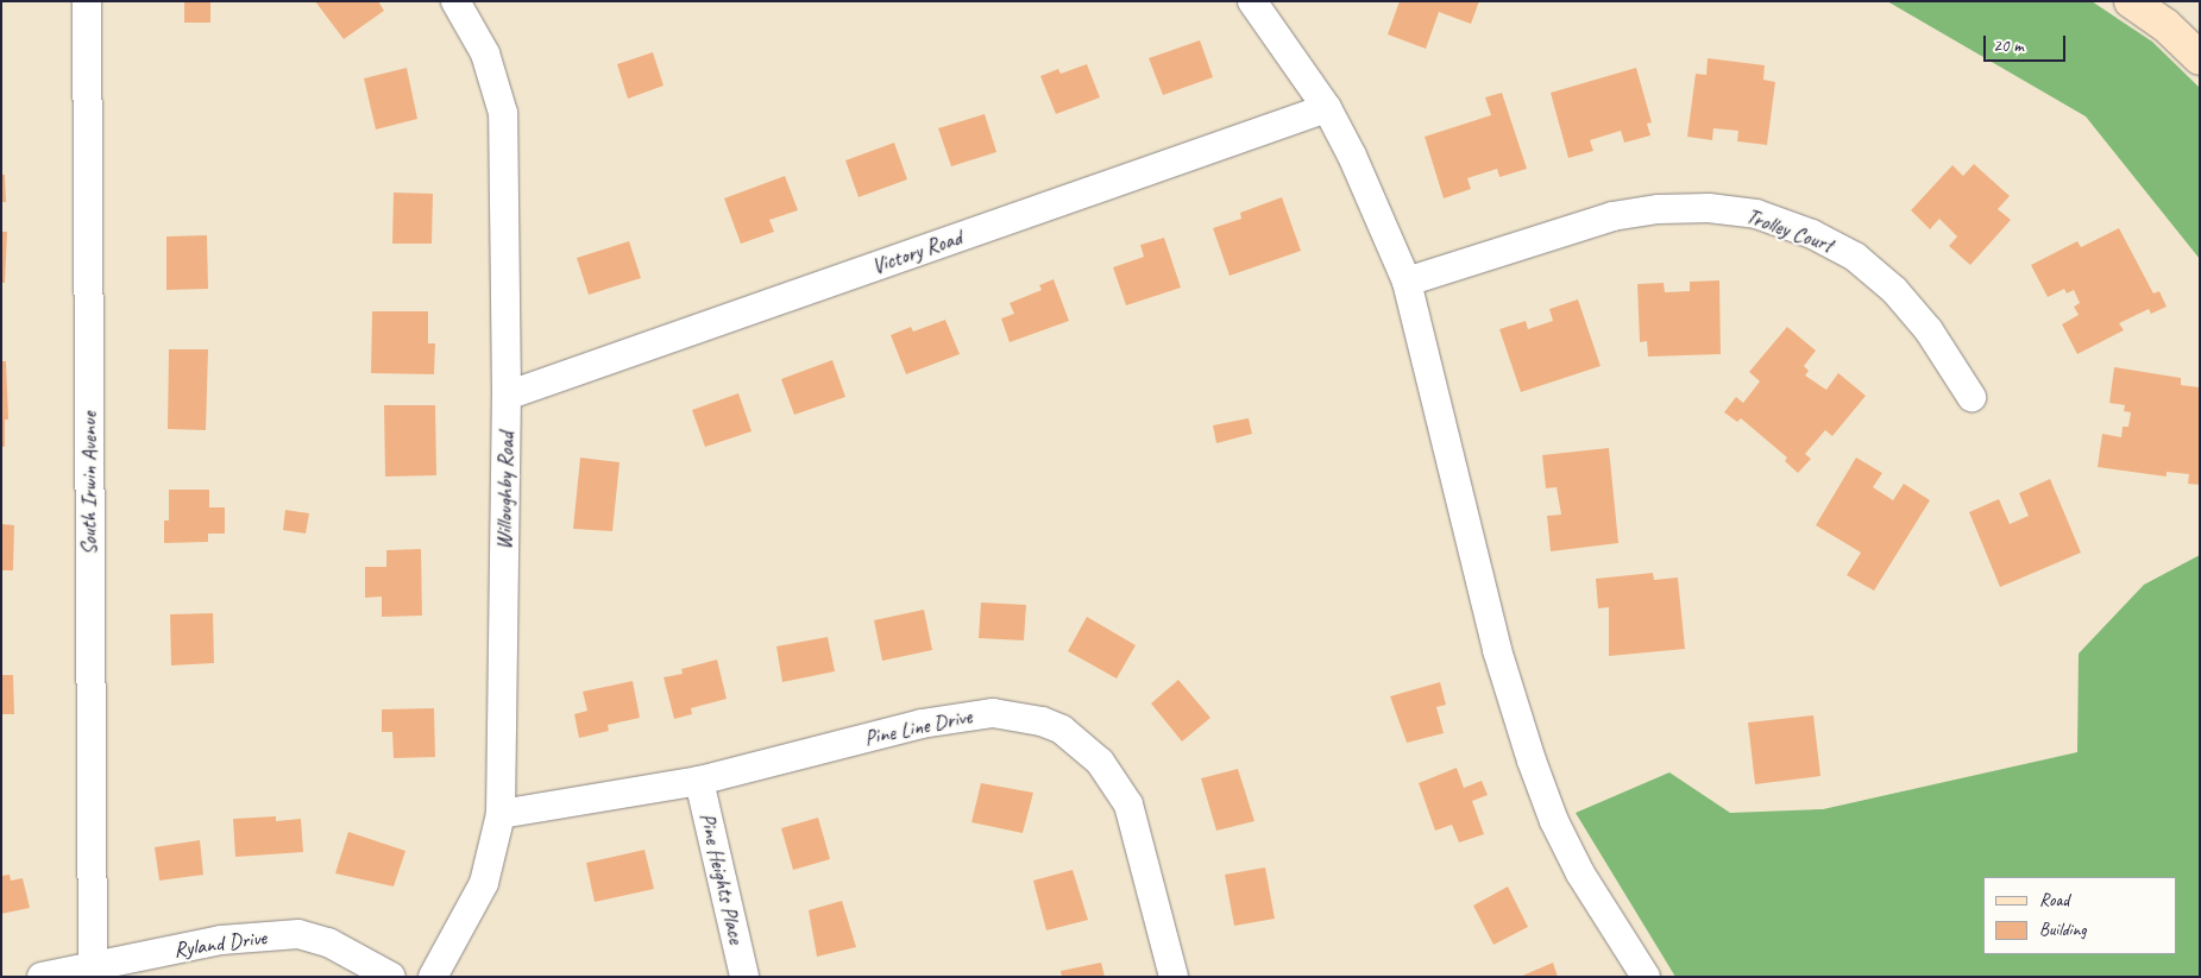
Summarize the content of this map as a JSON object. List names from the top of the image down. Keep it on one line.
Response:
{"streets":{"street":["Trolley Court","Victory Road","South Irwin Avenue","Willoughby Road","Pine Line Drive","Pine Heights Place","Ryland Drive"]},"crossings":[["Victory Road","Willoughby Road"],["South Irwin Avenue","Ryland Drive"],["Willoughby Road","Pine Line Drive"],["Pine Line Drive","Pine Heights Place"]],"legend":["Road","Building"],"scale_bar":"20 m"}
